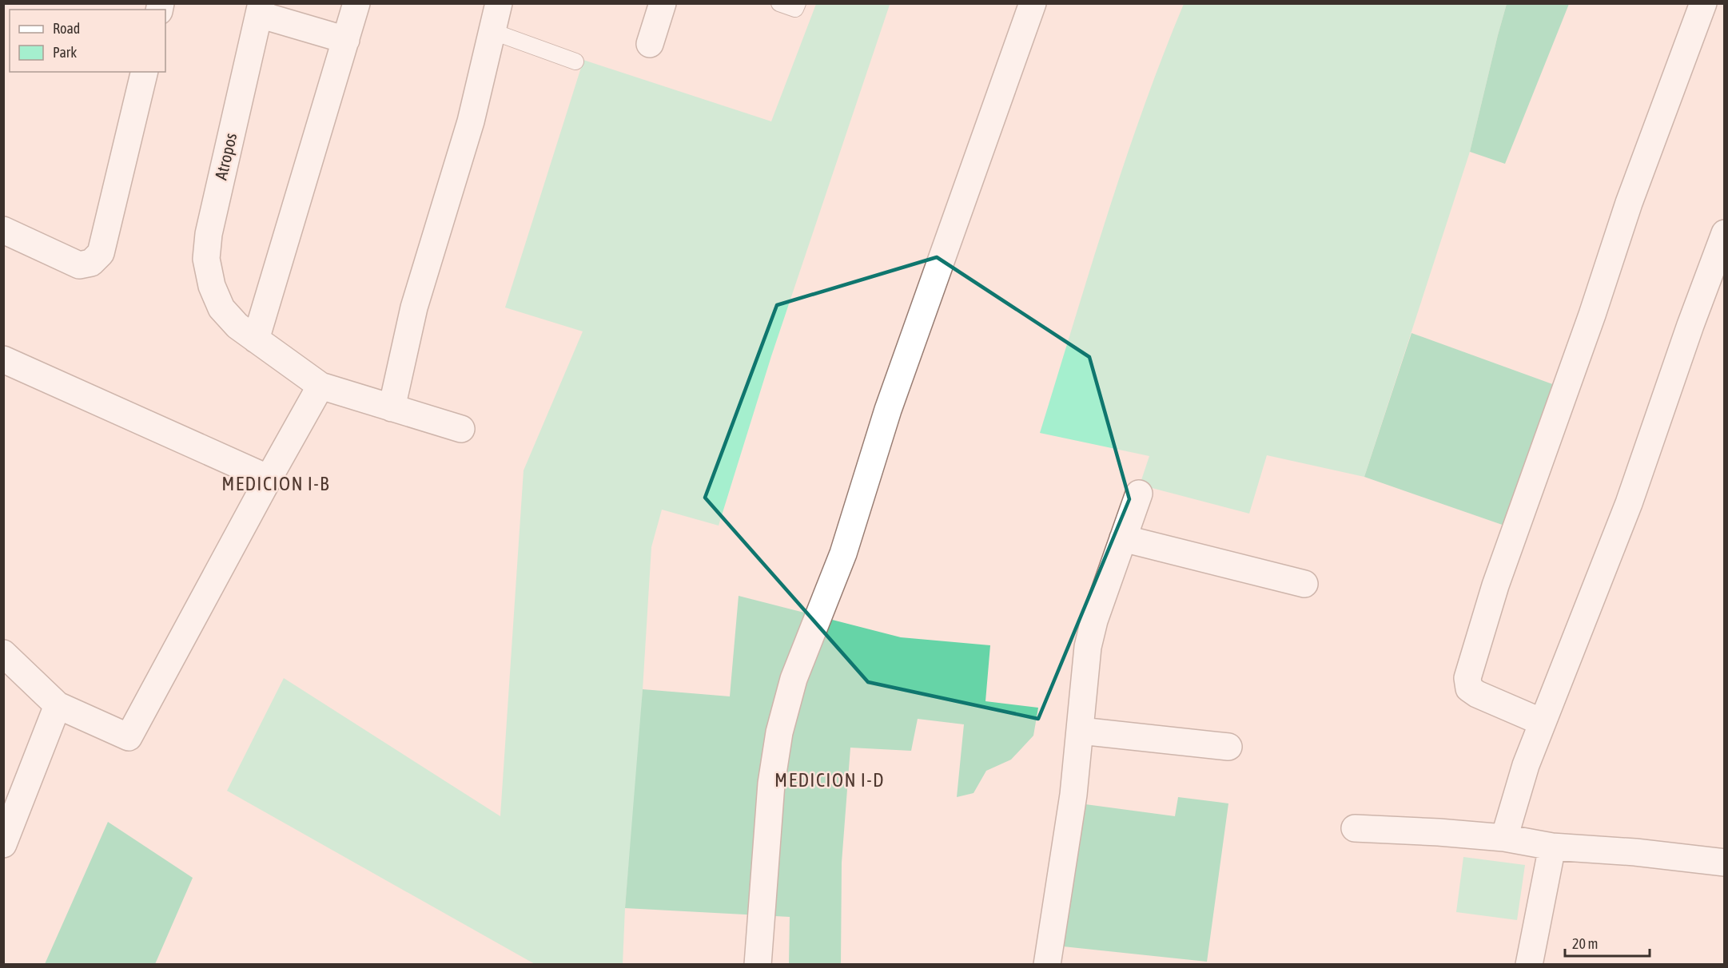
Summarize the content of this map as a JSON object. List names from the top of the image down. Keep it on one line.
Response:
{"streets":{"street":["Atropos"]},"districts":["MEDICION I-B","MEDICION I-D"],"legend":["Road","Park"],"scale_bar":"20 m"}
